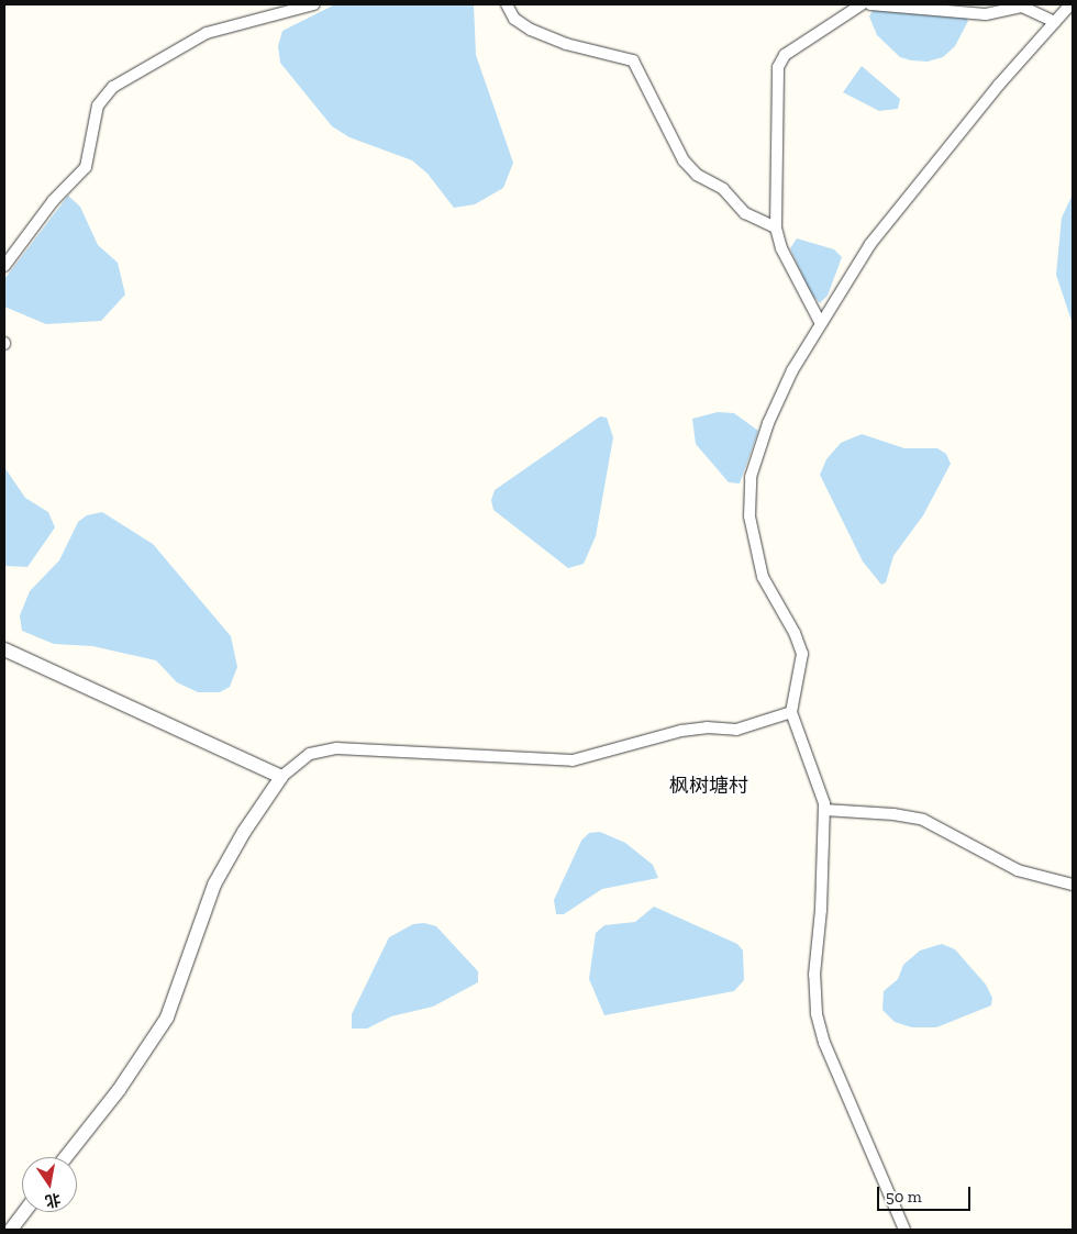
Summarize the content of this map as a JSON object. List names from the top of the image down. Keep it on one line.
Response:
{"districts":["枫树塘村"],"scale_bar":"50 m","north":"bottom"}
